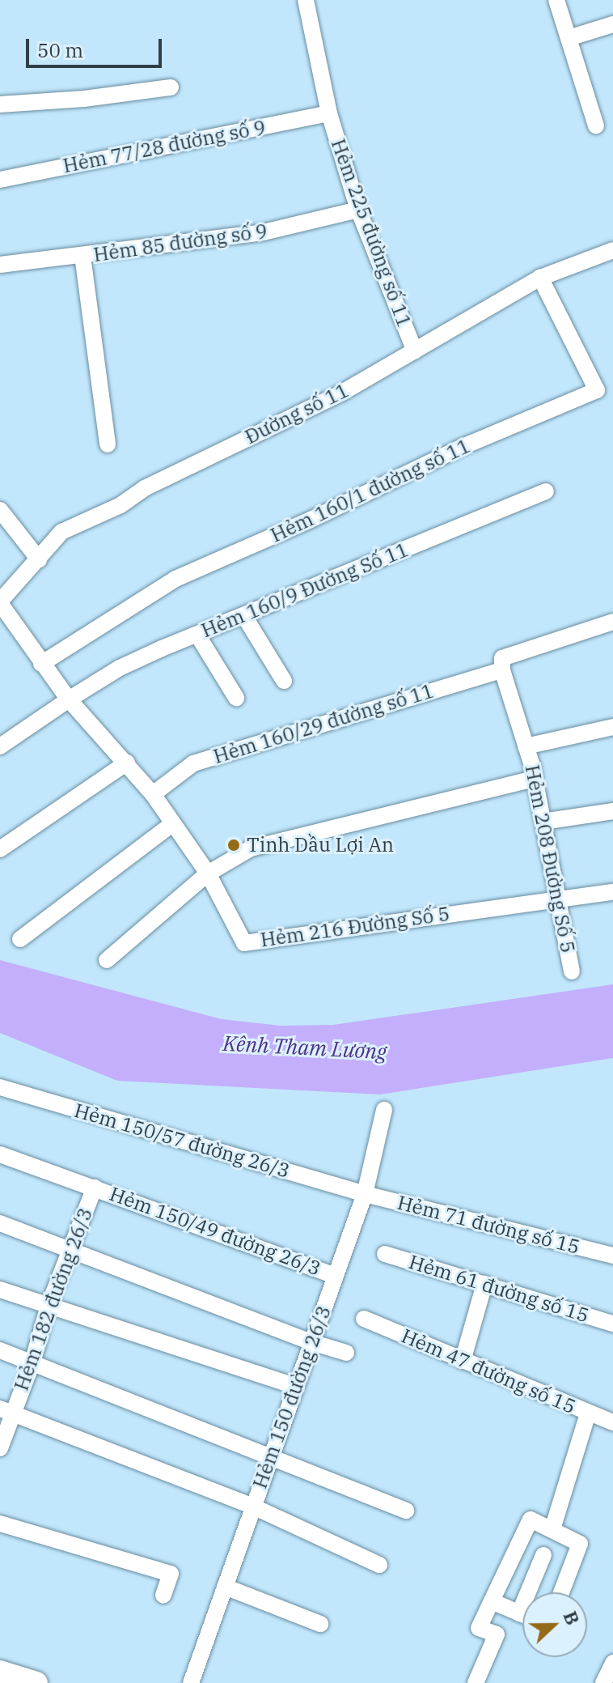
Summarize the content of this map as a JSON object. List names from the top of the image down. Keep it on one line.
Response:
{"streets":{"street":["Hẻm 77/28 đường số 9","Hẻm 225 đường số 11","Hẻm 85 đường số 9","Đường số 11","Hẻm 160/1 đường số 11","Hẻm 160/9 Đường Số 11","Hẻm 160/29 đường số 11","Hẻm 208 Đường Số 5","Hẻm 216 Đường Số 5","Hẻm 150/57 đường 26/3","Hẻm 71 đường số 15","Hẻm 150/49 đường 26/3","Hẻm 61 đường số 15","Hẻm 182 đường 26/3","Hẻm 47 đường số 15","Hẻm 150 đường 26/3"]},"crossings":[["Hẻm 77/28 đường số 9","Hẻm 225 đường số 11"],["Hẻm 225 đường số 11","Hẻm 85 đường số 9"],["Hẻm 225 đường số 11","Đường số 11"],["Đường số 11","Hẻm 160/1 đường số 11"],["Đường số 11","Hẻm 216 Đường Số 5"],["Hẻm 160/1 đường số 11","Hẻm 216 Đường Số 5"],["Hẻm 160/9 Đường Số 11","Hẻm 216 Đường Số 5"],["Hẻm 160/29 đường số 11","Hẻm 208 Đường Số 5"],["Hẻm 160/29 đường số 11","Hẻm 216 Đường Số 5"],["Hẻm 208 Đường Số 5","Hẻm 216 Đường Số 5"],["Hẻm 150/57 đường 26/3","Hẻm 71 đường số 15"],["Hẻm 150/57 đường 26/3","Hẻm 150 đường 26/3"],["Hẻm 71 đường số 15","Hẻm 150 đường 26/3"],["Hẻm 150/49 đường 26/3","Hẻm 182 đường 26/3"],["Hẻm 150/49 đường 26/3","Hẻm 150 đường 26/3"]],"water":["Kênh Tham Lương"],"places":["Tinh Dầu Lợi An"],"scale_bar":"50 m","north":"right"}
